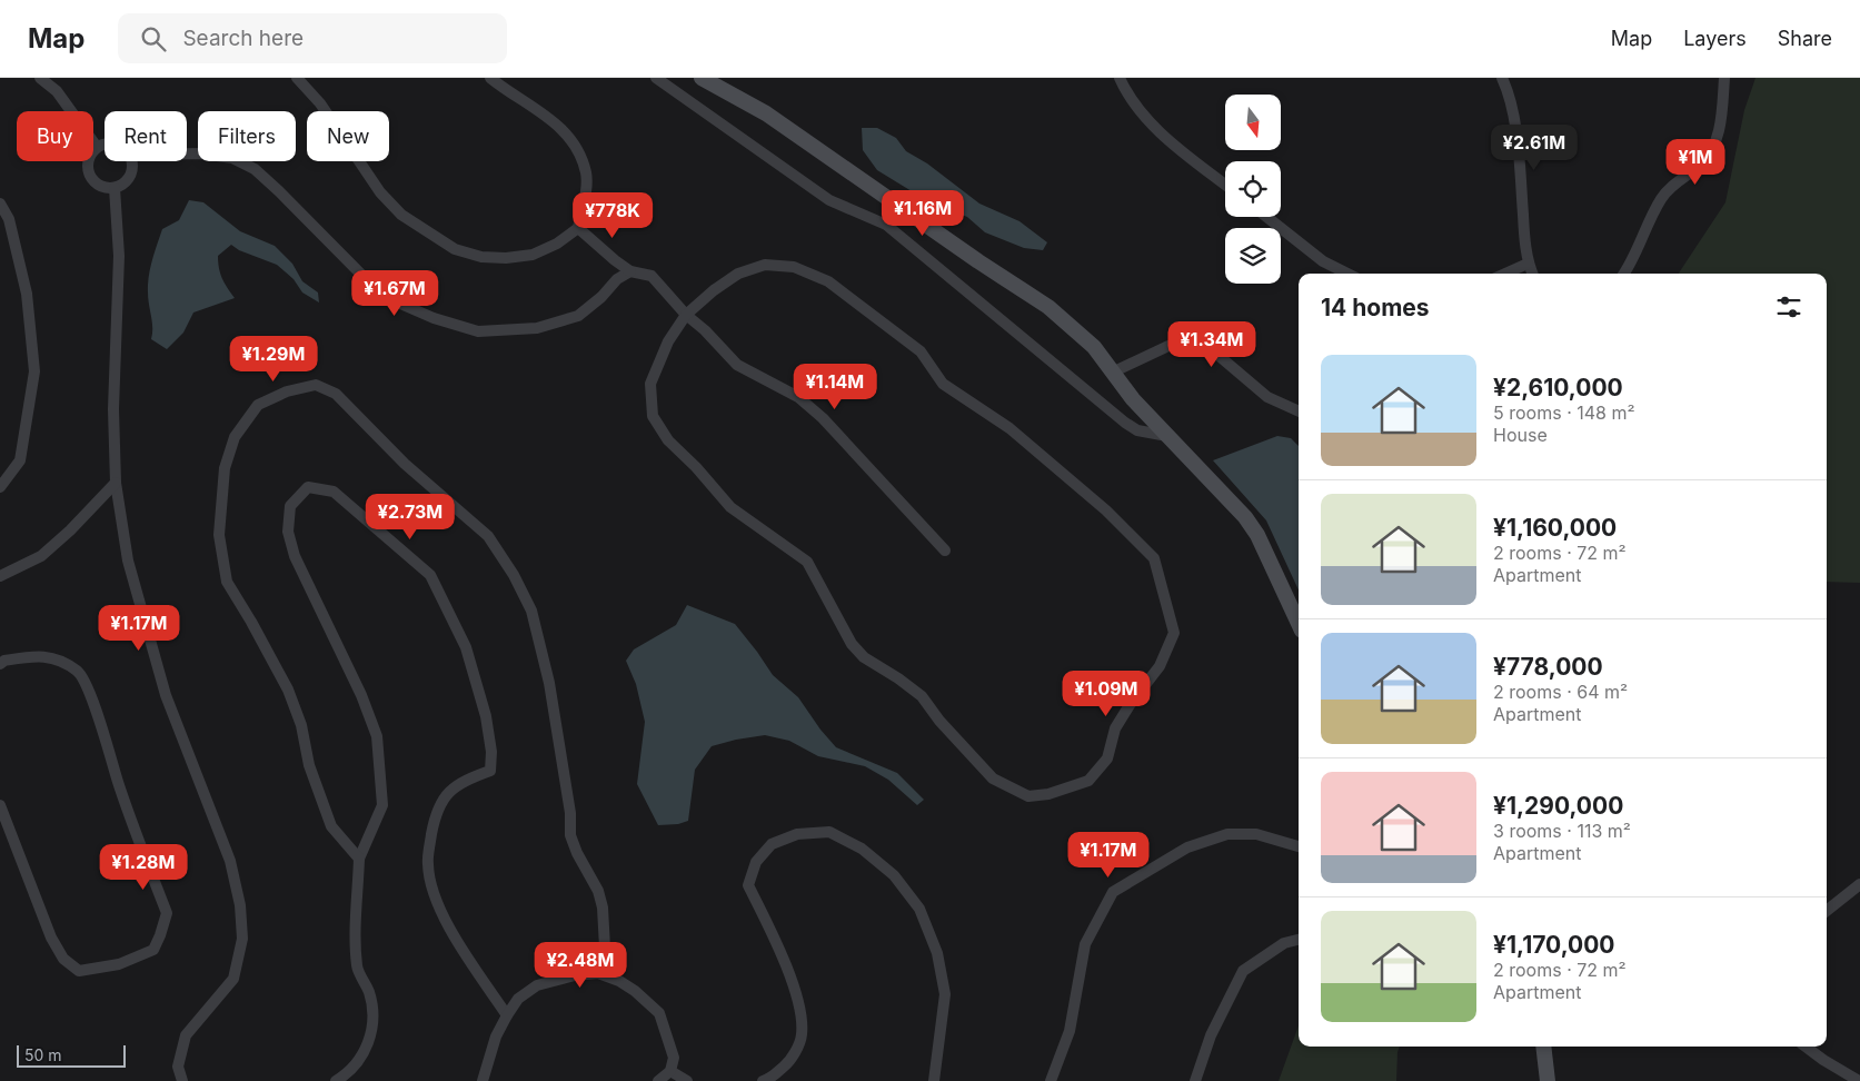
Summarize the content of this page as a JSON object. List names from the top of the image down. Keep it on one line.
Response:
{"scale_bar":"50 m","north":"bottom","page":{"header":"Map","search":"Search here","nav":["Map","Layers","Share"],"chip":["Buy","Rent","Filters","New"],"price":["¥2.61M","¥1M","¥1.16M","¥778K","¥1.67M","¥1.34M","¥1.29M","¥1.14M","¥2.73M","¥1.17M","¥1.09M","¥1.17M","¥1.28M","¥2.48M"],"heading":"14 homes","list":[{"name":"¥2,610,000","note":"5 rooms · 148 m² · House"},{"name":"¥1,160,000","note":"2 rooms · 72 m² · Apartment"},{"name":"¥778,000","note":"2 rooms · 64 m² · Apartment"},{"name":"¥1,290,000","note":"3 rooms · 113 m² · Apartment"},{"name":"¥1,170,000","note":"2 rooms · 72 m² · Apartment"}],"scale":"50 m"}}
